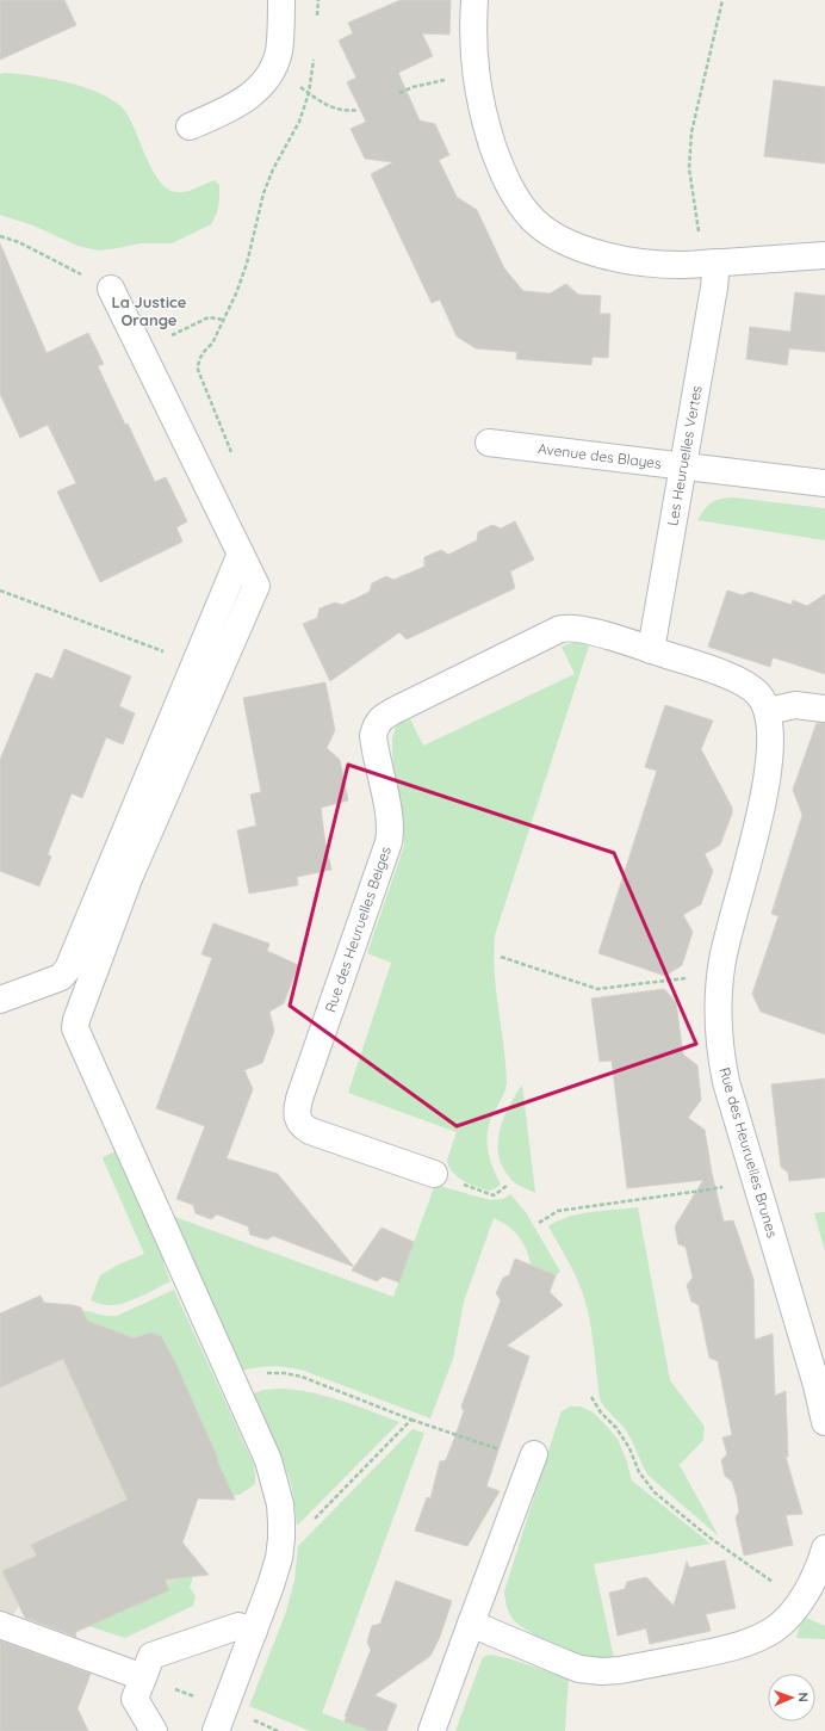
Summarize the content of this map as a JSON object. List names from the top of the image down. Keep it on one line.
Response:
{"streets":{"street":["Avenue des Blayes","Les Heuruelles Vertes","Rue des Heuruelles Beiges","Rue des Heuruelles Brunes"]},"crossings":[["Avenue des Blayes","Les Heuruelles Vertes"],["Les Heuruelles Vertes","Rue des Heuruelles Brunes"],["Rue des Heuruelles Beiges","Rue des Heuruelles Brunes"]],"districts":["La Justice Orange"],"north":"right"}
